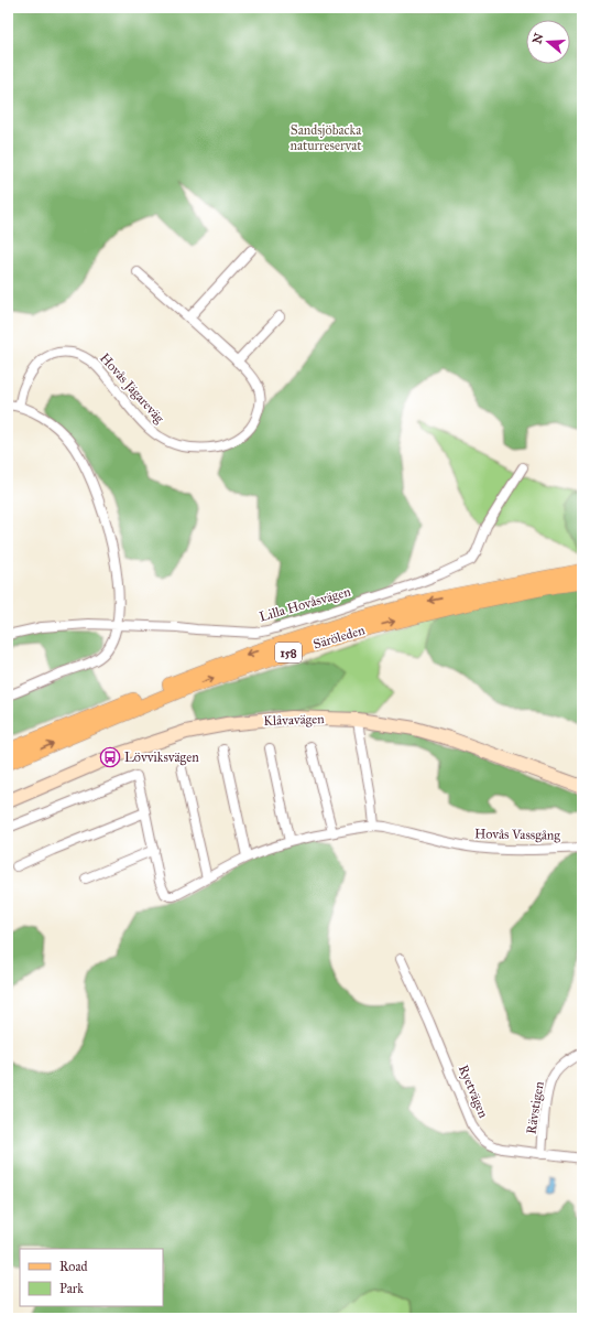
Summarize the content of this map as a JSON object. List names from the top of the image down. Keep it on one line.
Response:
{"streets":{"main road":["Säröleden","158"],"street":["Hovås Jägareväg","Lilla Hovåsvägen","Klåvavägen","Hovås Vassgång","Ryetvägen","Rävstigen"]},"crossings":[["Ryetvägen","Rävstigen"]],"parks":["Sandsjöbacka naturreservat"],"places":{"bus stop":["Lövviksvägen"]},"legend":["Road","Park"],"north":"left"}
